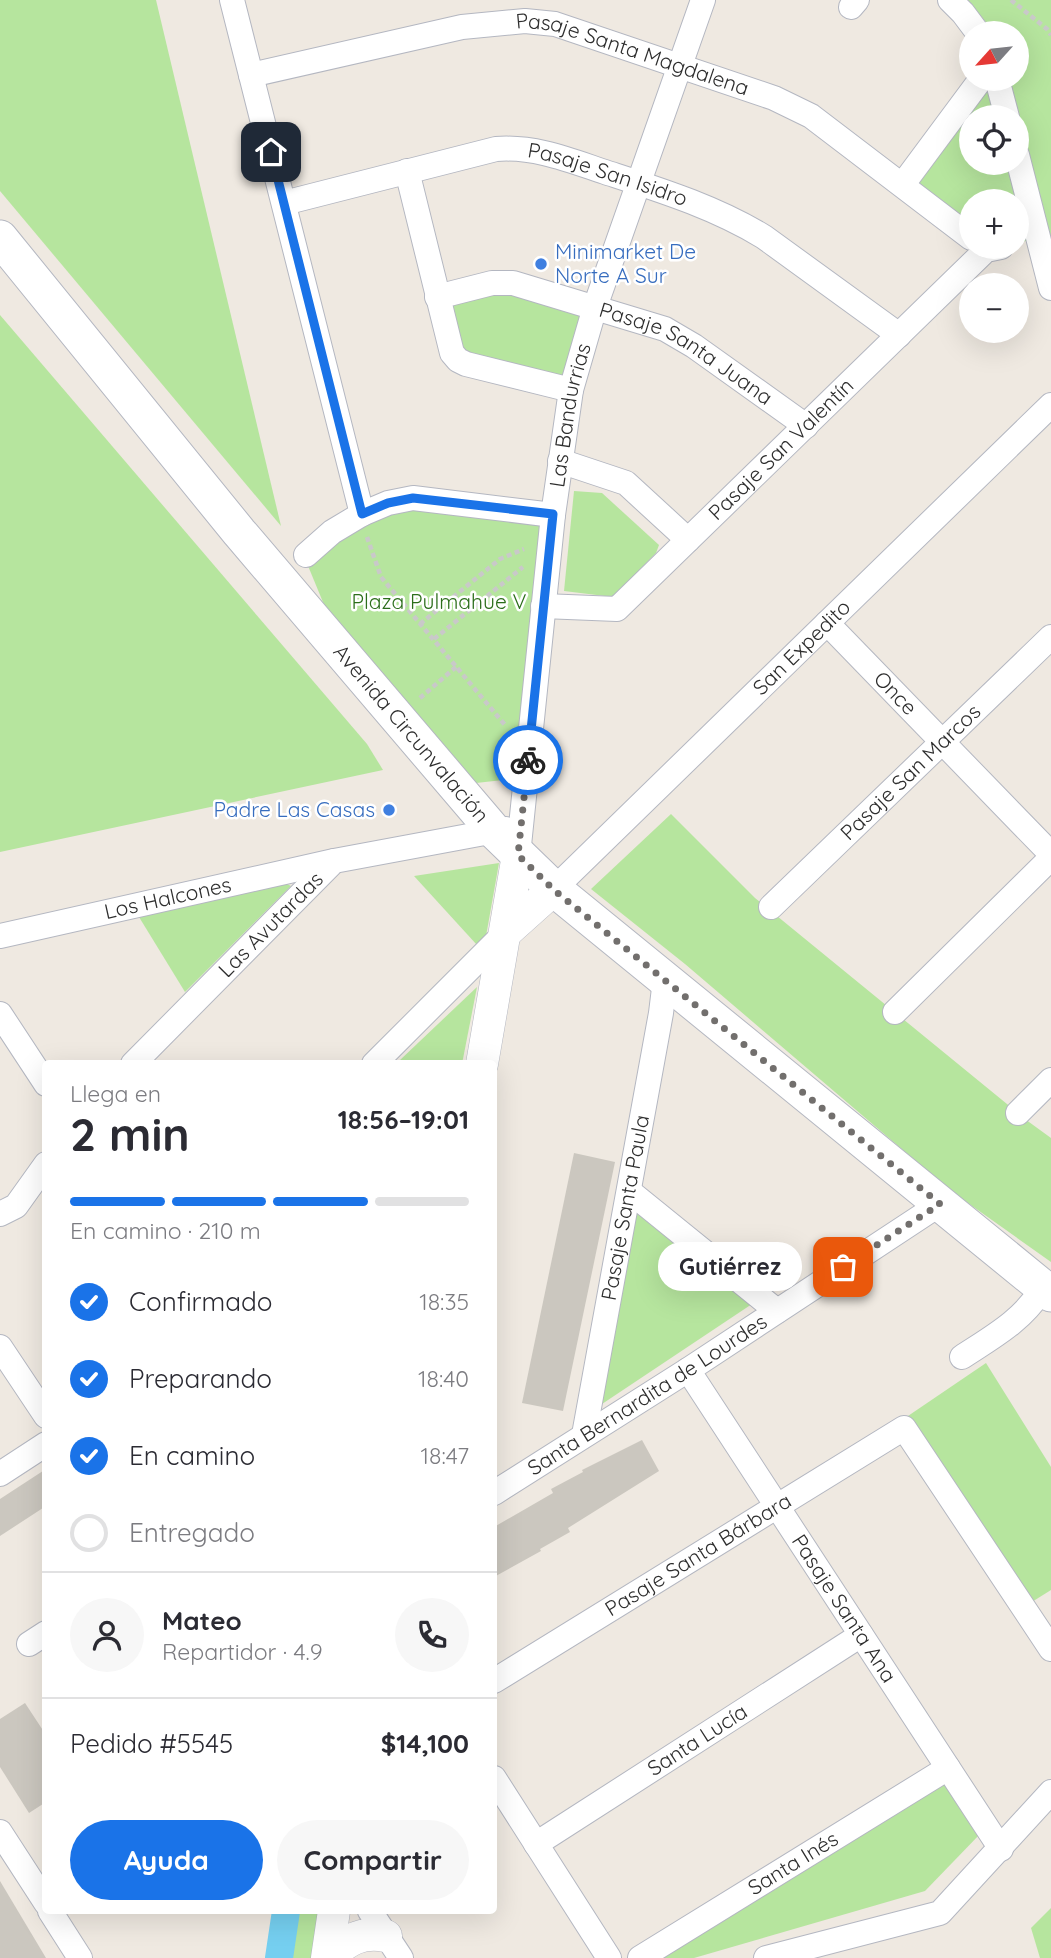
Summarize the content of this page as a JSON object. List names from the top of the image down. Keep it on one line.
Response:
{"streets":{"main road":["Avenida Circunvalación"],"street":["Pasaje Santa Magdalena","Pasaje San Isidro","Pasaje Santa Juana","Las Bandurrias","Pasaje San Valentín","San Expedito","Once","Pasaje San Marcos","Los Halcones","Las Avutardas","Pasaje Santa Paula","Santa Bernardita de Lourdes","Pasaje Santa Bárbara","Pasaje Santa Ana","Santa Lucía","Santa Inés"]},"crossings":[["Pasaje Santa Magdalena","Las Bandurrias"],["Pasaje San Isidro","Las Bandurrias"],["Pasaje San Isidro","Pasaje San Valentín"],["Pasaje Santa Juana","Las Bandurrias"],["Pasaje Santa Juana","Pasaje San Valentín"],["Las Bandurrias","Pasaje San Valentín"],["Las Bandurrias","Avenida Circunvalación"],["Las Bandurrias","Las Avutardas"],["San Expedito","Once"],["San Expedito","Avenida Circunvalación"],["Once","Pasaje San Marcos"],["Avenida Circunvalación","Las Avutardas"],["Avenida Circunvalación","Pasaje Santa Paula"],["Avenida Circunvalación","Santa Bernardita de Lourdes"],["Los Halcones","Las Avutardas"],["Pasaje Santa Paula","Santa Bernardita de Lourdes"],["Santa Bernardita de Lourdes","Pasaje Santa Ana"],["Pasaje Santa Bárbara","Pasaje Santa Ana"],["Pasaje Santa Ana","Santa Lucía"],["Pasaje Santa Ana","Santa Inés"]],"parks":["Plaza Pulmahue V"],"places":["Minimarket De Norte A Sur","Padre Las Casas","Gutiérrez"],"north":"bottom left","page":{"map_buttons":["+","−"],"heading":["2 min","Llega en","18:56–19:01"],"panel":["Mateo","Repartidor · 4.9","Pedido #5545","$14,100"],"bar":"En camino · 210 m","bubble":"Gutiérrez","list":[["Confirmado","18:35"],["Preparando","18:40"],["En camino","18:47"],"Entregado"],"buttons":["Ayuda","Compartir"]}}
